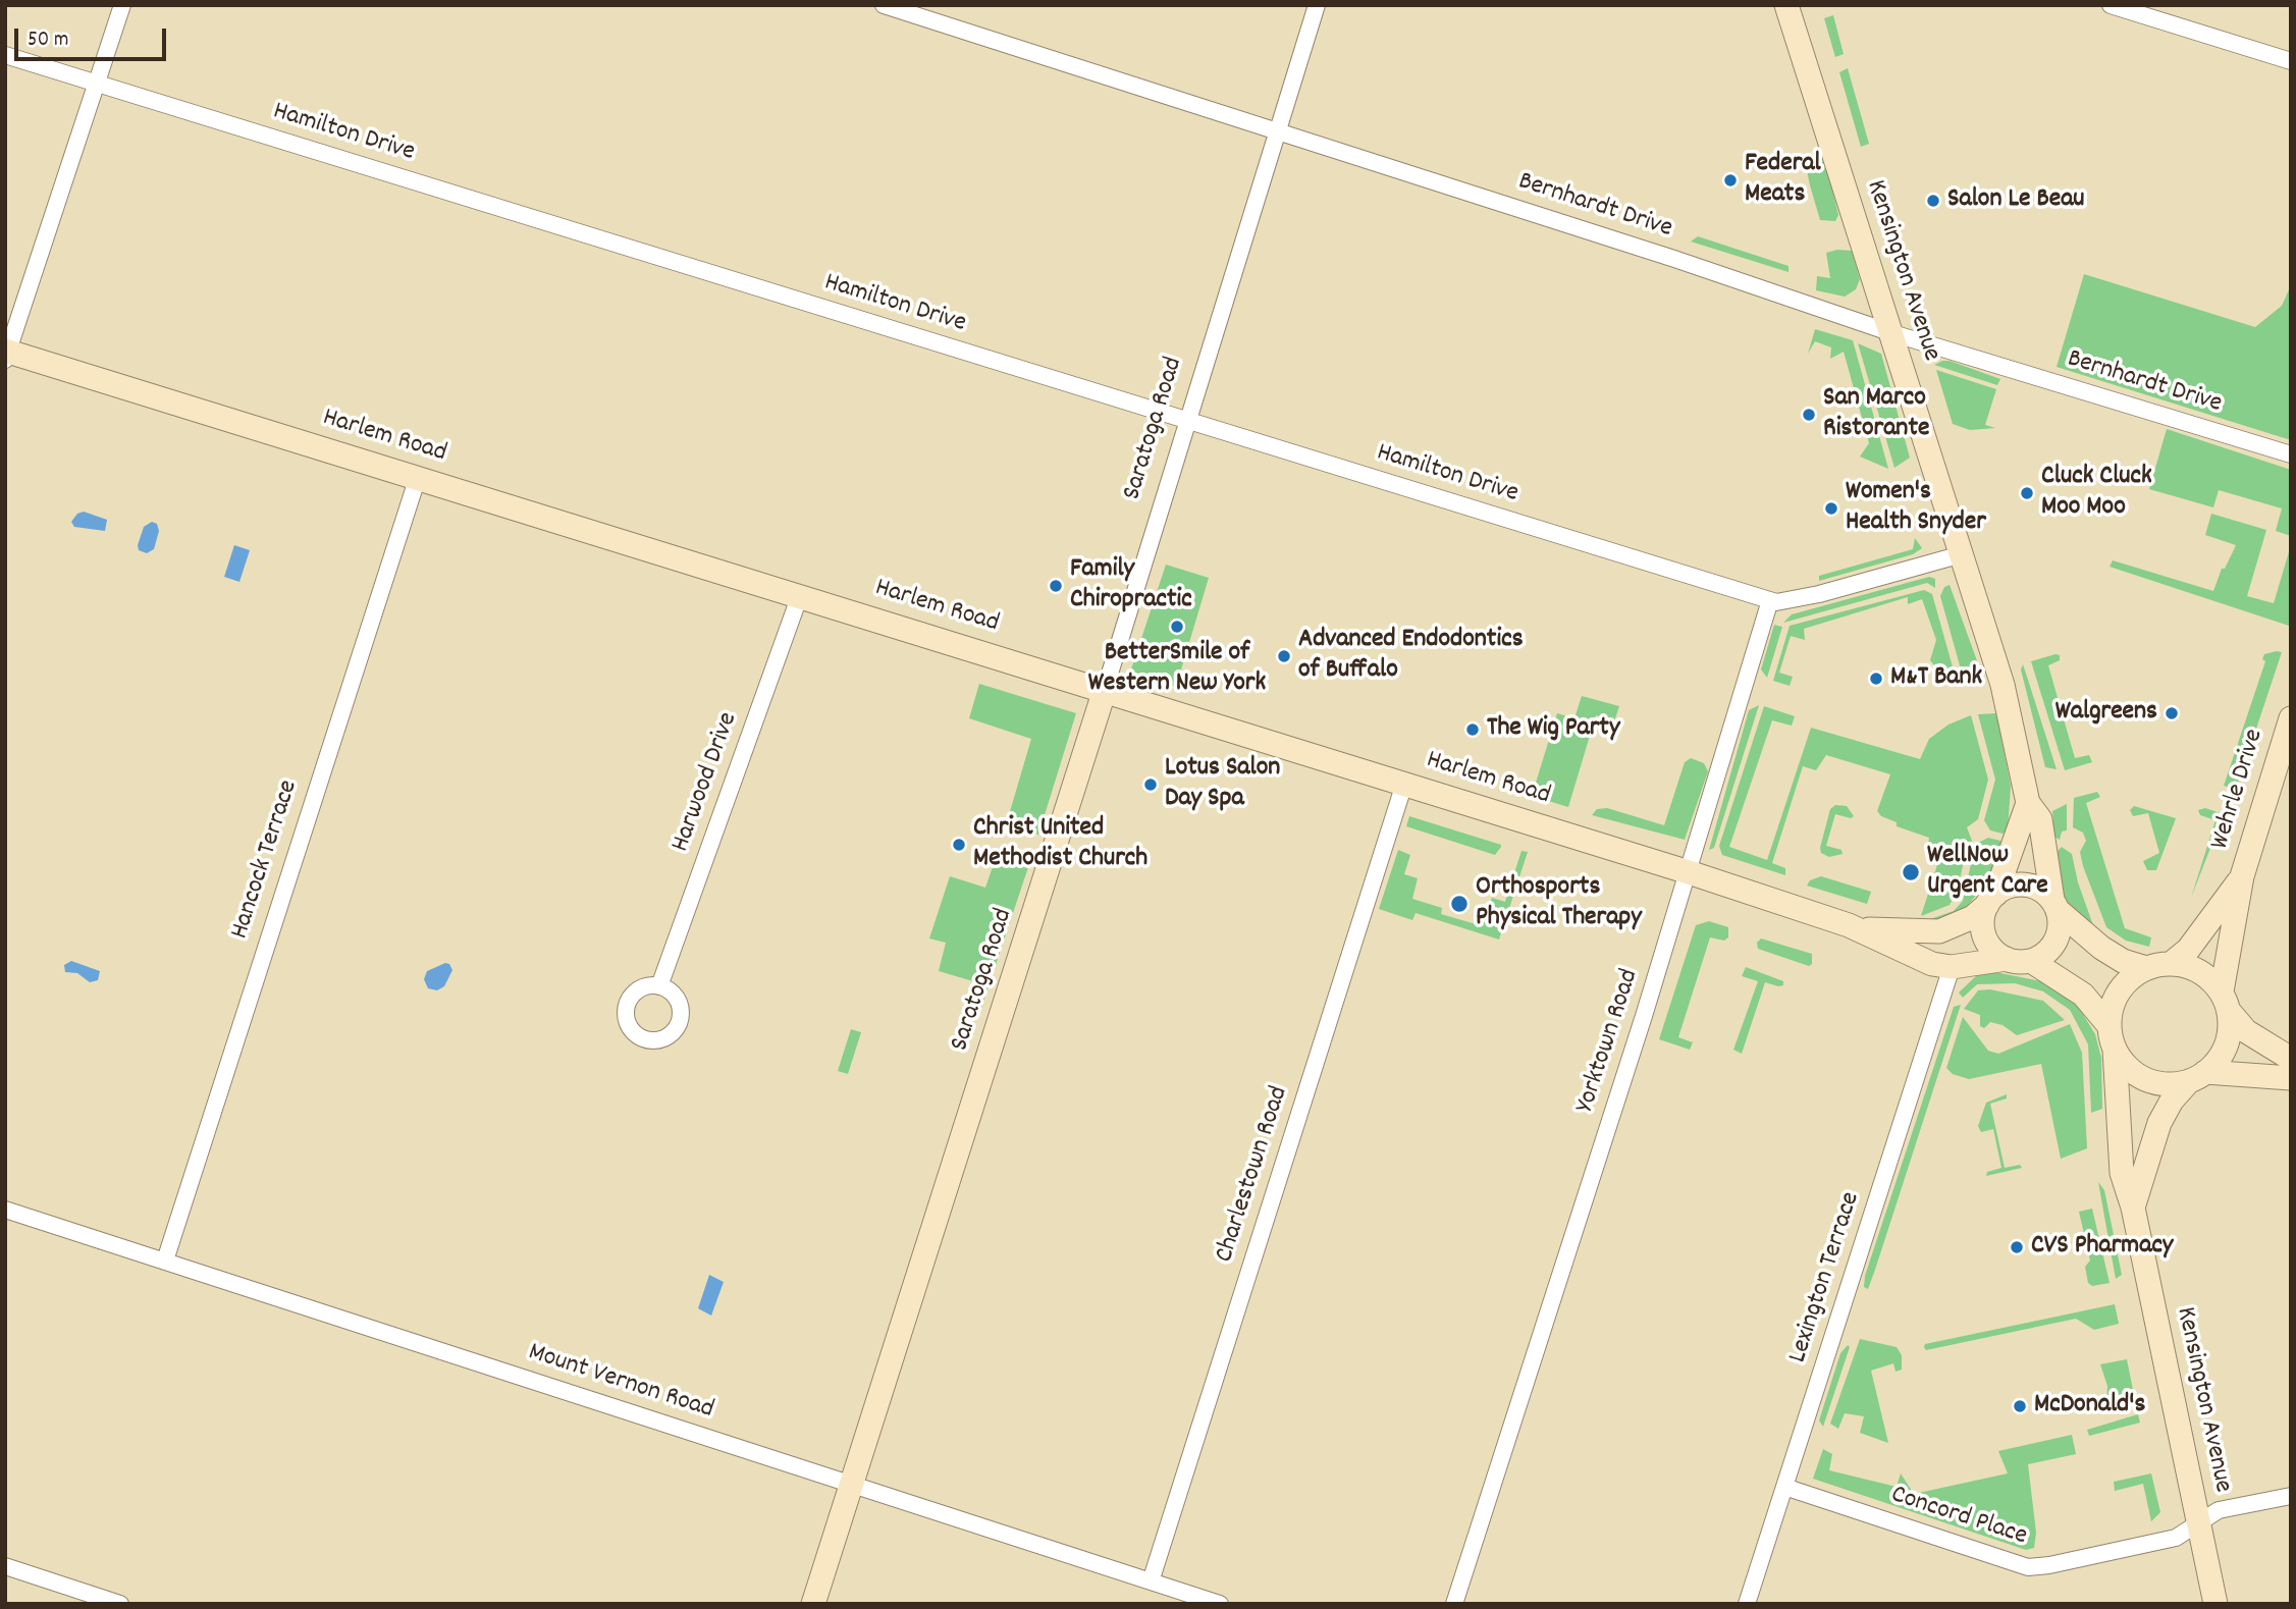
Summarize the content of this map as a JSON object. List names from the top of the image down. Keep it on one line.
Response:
{"streets":{"main road":["Kensington Avenue","Saratoga Road","Harlem Road","Wehrle Drive"],"street":["Hamilton Drive","Bernhardt Drive","Harwood Drive","Hancock Terrace","Yorktown Road","Charlestown Road","Lexington Terrace","Mount Vernon Road","Concord Place"]},"crossings":[["Hamilton Drive","Saratoga Road"],["Hamilton Drive","Yorktown Road"],["Bernhardt Drive","Kensington Avenue"],["Bernhardt Drive","Saratoga Road"],["Kensington Avenue","Harlem Road"],["Kensington Avenue","Wehrle Drive"],["Kensington Avenue","Concord Place"],["Saratoga Road","Harlem Road"],["Saratoga Road","Mount Vernon Road"],["Harlem Road","Harwood Drive"],["Harlem Road","Hancock Terrace"],["Harlem Road","Yorktown Road"],["Harlem Road","Charlestown Road"],["Harlem Road","Lexington Terrace"],["Hancock Terrace","Mount Vernon Road"],["Charlestown Road","Mount Vernon Road"],["Lexington Terrace","Concord Place"]],"places":["Federal Meats","Salon Le Beau","San Marco Ristorante","Cluck Cluck Moo Moo","Women's Health Snyder","Family Chiropractic","BetterSmile of Western New York","Advanced Endodontics of Buffalo","M&T Bank","Walgreens","The Wig Party","Lotus Salon Day Spa","Christ United Methodist Church","WellNow Urgent Care","Orthosports Physical Therapy","CVS Pharmacy","McDonald's"],"scale_bar":"50 m"}
